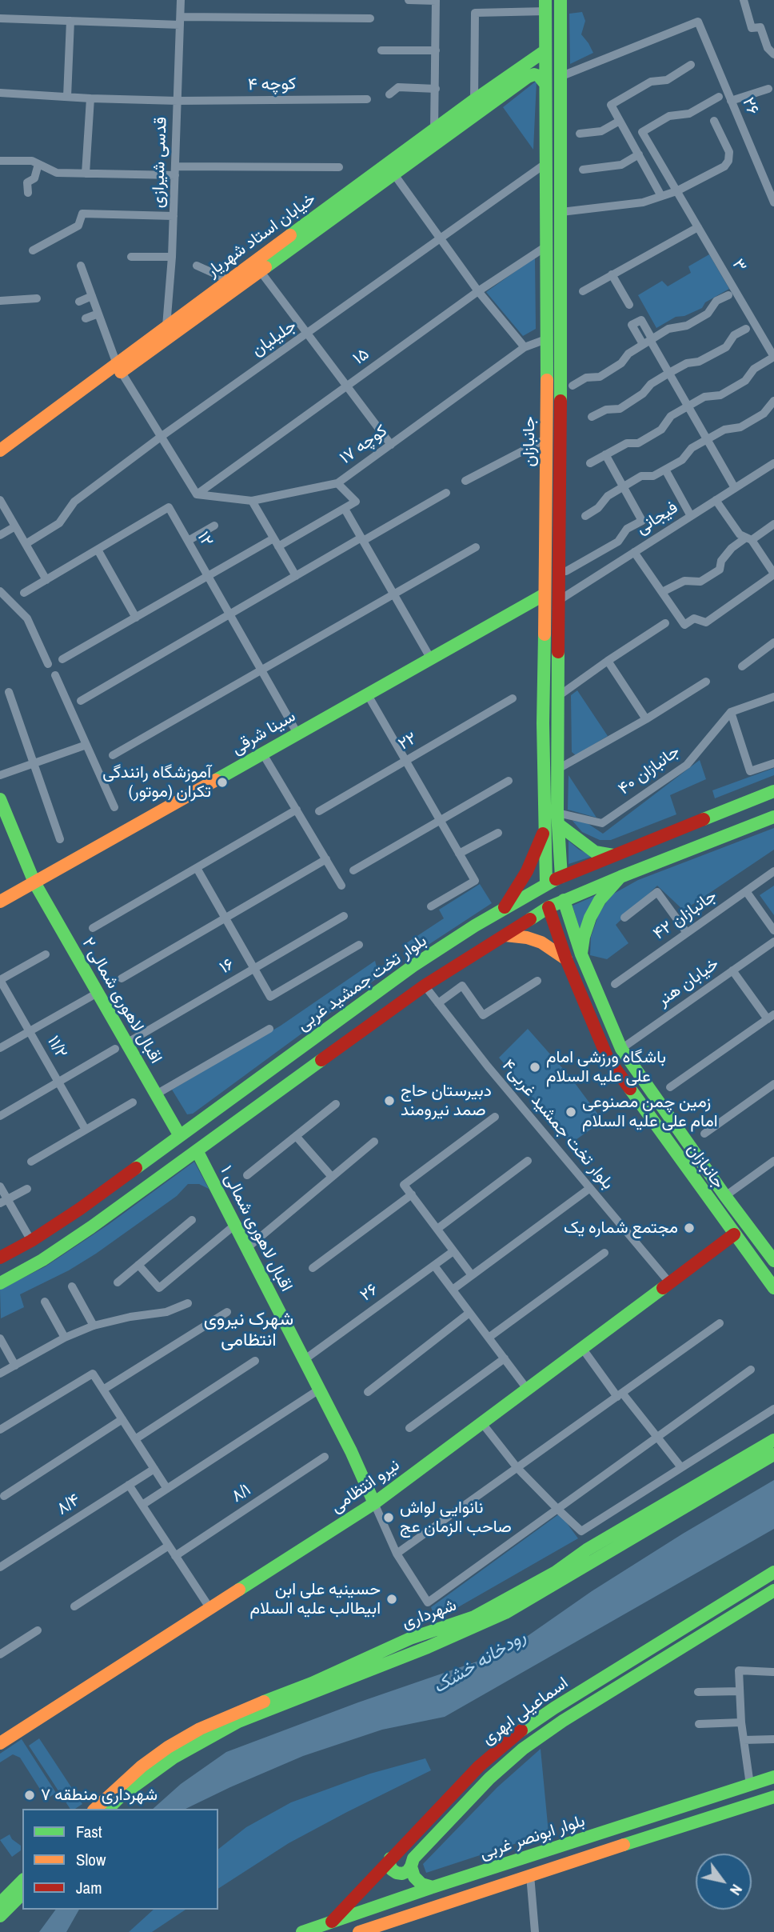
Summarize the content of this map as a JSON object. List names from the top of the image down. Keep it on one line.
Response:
{"streets":{"street":["کوچه ۴","۲۶","قدسی شیرازی","خیابان استاد شهریار","۳","جلیلیان","۱۵","جانبازان","کوچه ۱۷","فیجانی","۱۲","سینا شرقی","۲۲","۴۰ جانبازان","۴۲ جانبازان","۱۶","خیابان هنر","بلوار تخت جمشید غربی","اقبال لاهوری شمالی ۲","۱۱/۲","بلوار تخت جمشید غربی۴","اقبال لاهوری شمالی ۱","نیرو انتظامی","۸/۱","۸/۴","شهرداری","اسماعیلی ابهری","بلوار ابونصر غربی"]},"crossings":[["کوچه ۴","قدسی شیرازی"],["۲۶","جانبازان"],["۲۶","اقبال لاهوری شمالی ۱"],["قدسی شیرازی","خیابان استاد شهریار"],["خیابان استاد شهریار","جانبازان"],["جلیلیان","جانبازان"],["۱۵","جانبازان"],["۱۵","کوچه ۱۷"],["جانبازان","کوچه ۱۷"],["جانبازان","فیجانی"],["جانبازان","سینا شرقی"],["جانبازان","۴۰ جانبازان"],["جانبازان","خیابان هنر"],["جانبازان","بلوار تخت جمشید غربی"],["جانبازان","نیرو انتظامی"],["۱۲","سینا شرقی"],["سینا شرقی","اقبال لاهوری شمالی ۲"],["۱۶","اقبال لاهوری شمالی ۲"],["۱۶","۱۱/۲"],["بلوار تخت جمشید غربی","اقبال لاهوری شمالی ۲"],["بلوار تخت جمشید غربی۴","نیرو انتظامی"],["اقبال لاهوری شمالی ۱","نیرو انتظامی"],["اسماعیلی ابهری","بلوار ابونصر غربی"]],"districts":["شهرک نیروی انتظامی"],"water":["رودخانه خشک"],"places":["آموزشگاه رانندگی تکران (موتور)","باشگاه ورزشی امام علی علیه السلام","دبیرستان حاج صمد نیرومند","زمین چمن مصنوعی امام علی علیه السلام","مجتمع شماره یک","نانوایی لواش صاحب الزمان عج","حسینیه علی ابن ابیطالب علیه السلام","شهرداری منطقه ۷"],"legend":["Fast","Slow","Jam"],"north":"bottom right"}
